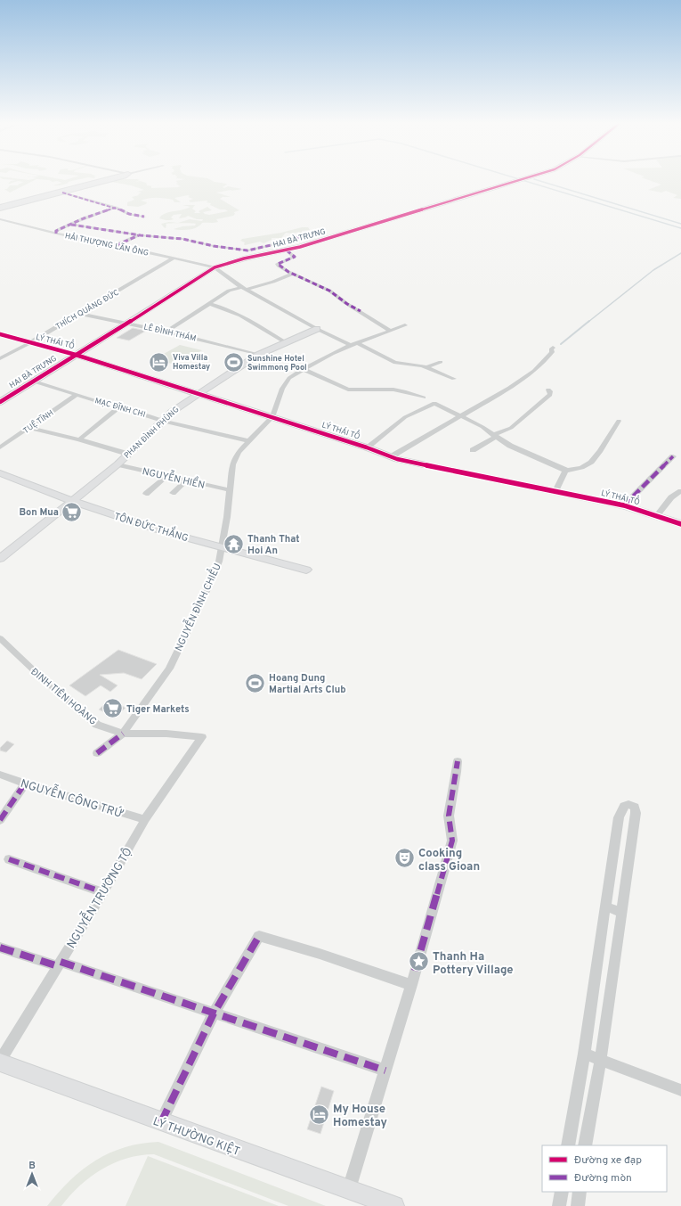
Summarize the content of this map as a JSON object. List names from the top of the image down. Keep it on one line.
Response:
{"streets":{"street":["HAI BÀ TRƯNG","HẢI THƯỢNG LÃN ÔNG","THÍCH QUẢNG ĐỨC","LÊ ĐÌNH THÁM","LÝ THÁI TỔ","MẠC ĐĨNH CHI","TUỆ TĨNH","PHAN ĐÌNH PHÙNG","NGUYỄN HIỀN","TÔN ĐỨC THẮNG","NGUYỄN ĐÌNH CHIỂU","ĐINH TIÊN HOÀNG","NGUYỄN CÔNG TRỨ","NGUYỄN TRƯỜNG TỘ","LÝ THƯỜNG KIỆT"]},"crossings":[["HAI BÀ TRƯNG","HẢI THƯỢNG LÃN ÔNG"],["HAI BÀ TRƯNG","LÊ ĐÌNH THÁM"],["HAI BÀ TRƯNG","LÝ THÁI TỔ"],["HAI BÀ TRƯNG","MẠC ĐĨNH CHI"],["HẢI THƯỢNG LÃN ÔNG","THÍCH QUẢNG ĐỨC"],["THÍCH QUẢNG ĐỨC","LÊ ĐÌNH THÁM"],["THÍCH QUẢNG ĐỨC","LÝ THÁI TỔ"],["LÊ ĐÌNH THÁM","PHAN ĐÌNH PHÙNG"],["LÝ THÁI TỔ","PHAN ĐÌNH PHÙNG"],["LÝ THÁI TỔ","NGUYỄN ĐÌNH CHIỂU"],["MẠC ĐĨNH CHI","TUỆ TĨNH"],["MẠC ĐĨNH CHI","PHAN ĐÌNH PHÙNG"],["MẠC ĐĨNH CHI","NGUYỄN ĐÌNH CHIỂU"],["PHAN ĐÌNH PHÙNG","NGUYỄN HIỀN"],["PHAN ĐÌNH PHÙNG","TÔN ĐỨC THẮNG"],["NGUYỄN HIỀN","NGUYỄN ĐÌNH CHIỂU"],["TÔN ĐỨC THẮNG","NGUYỄN ĐÌNH CHIỂU"],["NGUYỄN ĐÌNH CHIỂU","ĐINH TIÊN HOÀNG"],["ĐINH TIÊN HOÀNG","NGUYỄN TRƯỜNG TỘ"],["NGUYỄN CÔNG TRỨ","NGUYỄN TRƯỜNG TỘ"],["NGUYỄN TRƯỜNG TỘ","LÝ THƯỜNG KIỆT"]],"places":{"hotel":["Viva Villa Homestay","My House Homestay"],"sports":["Sunshine Hotel Swimmong Pool","Hoang Dung Martial Arts Club"],"supermarket":["Bon Mua","Tiger Markets"],"temple":["Thanh That Hoi An"],"theatre":["Cooking class Gioan"],"place":["Thanh Ha Pottery Village"]},"legend":["Đường xe đạp","Đường mòn"],"north":"top"}
